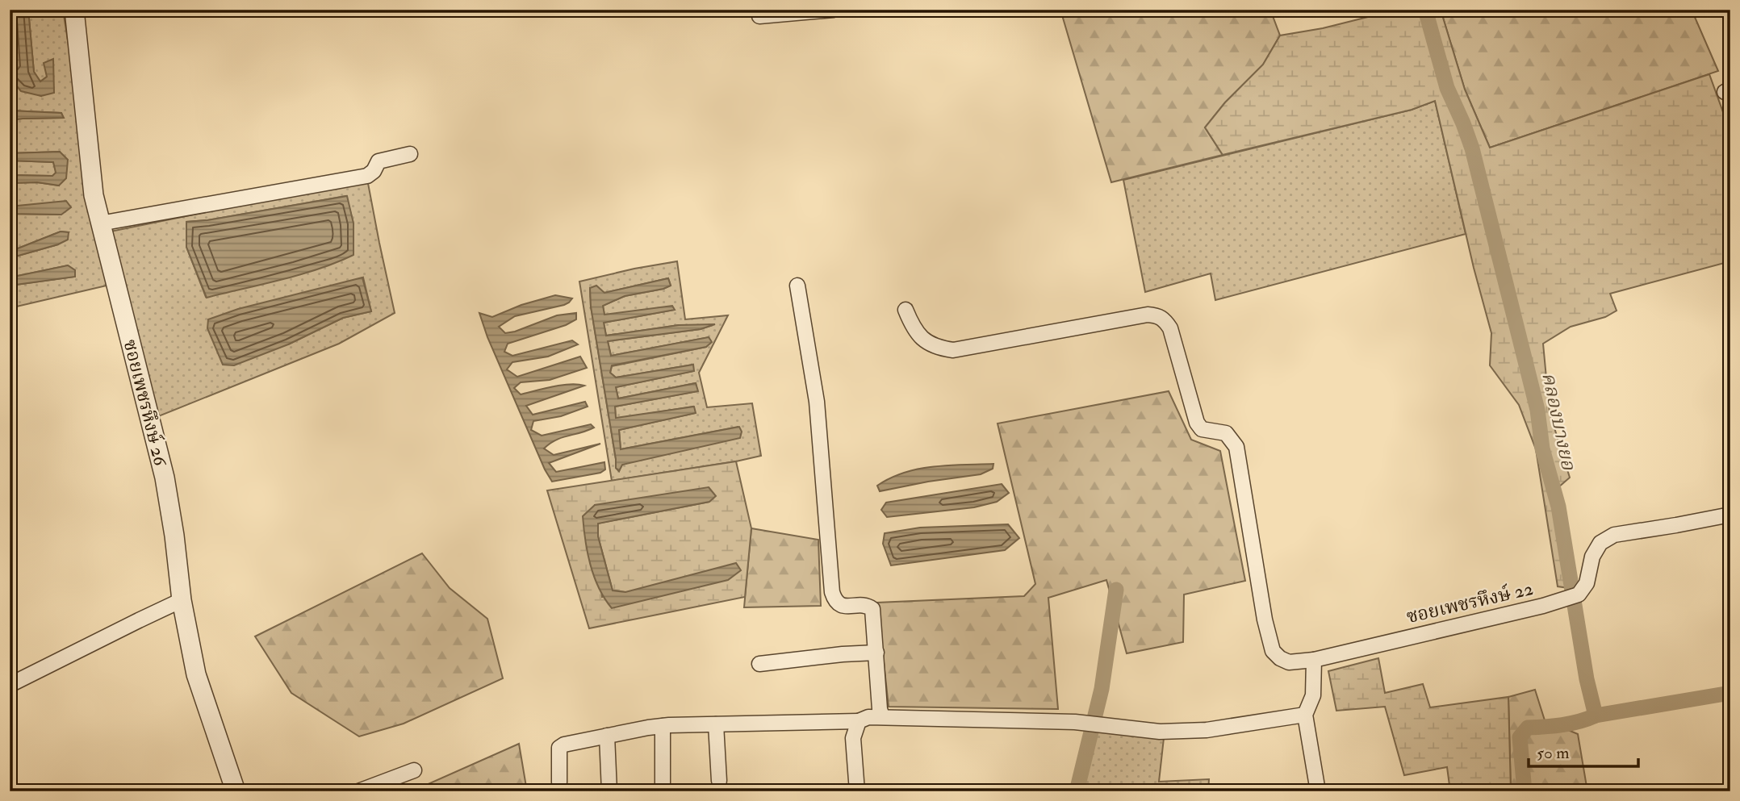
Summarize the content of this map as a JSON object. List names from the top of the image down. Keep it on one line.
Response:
{"streets":{"street":["ซอยเพชรหึงษ์ 26","ซอยเพชรหึงษ์ 22"]},"water":["คลองบางยอ"],"scale_bar":"50 m"}
